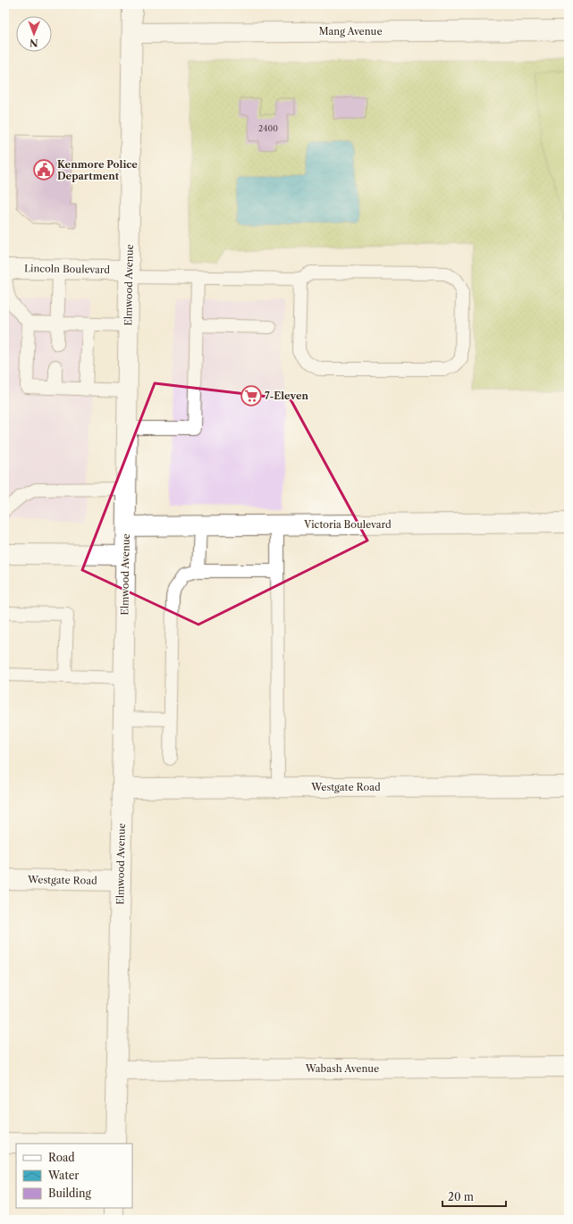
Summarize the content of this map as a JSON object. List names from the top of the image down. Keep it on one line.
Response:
{"streets":{"street":["Mang Avenue","Lincoln Boulevard","Elmwood Avenue","Victoria Boulevard","Westgate Road","Wabash Avenue"]},"crossings":[["Mang Avenue","Elmwood Avenue"],["Lincoln Boulevard","Elmwood Avenue"],["Elmwood Avenue","Victoria Boulevard"],["Elmwood Avenue","Westgate Road"],["Elmwood Avenue","Wabash Avenue"]],"places":{"public building":["Kenmore Police Department"],"supermarket":["7-Eleven"]},"house_numbers":["2400"],"legend":["Road","Water","Building"],"scale_bar":"20 m","north":"bottom"}
